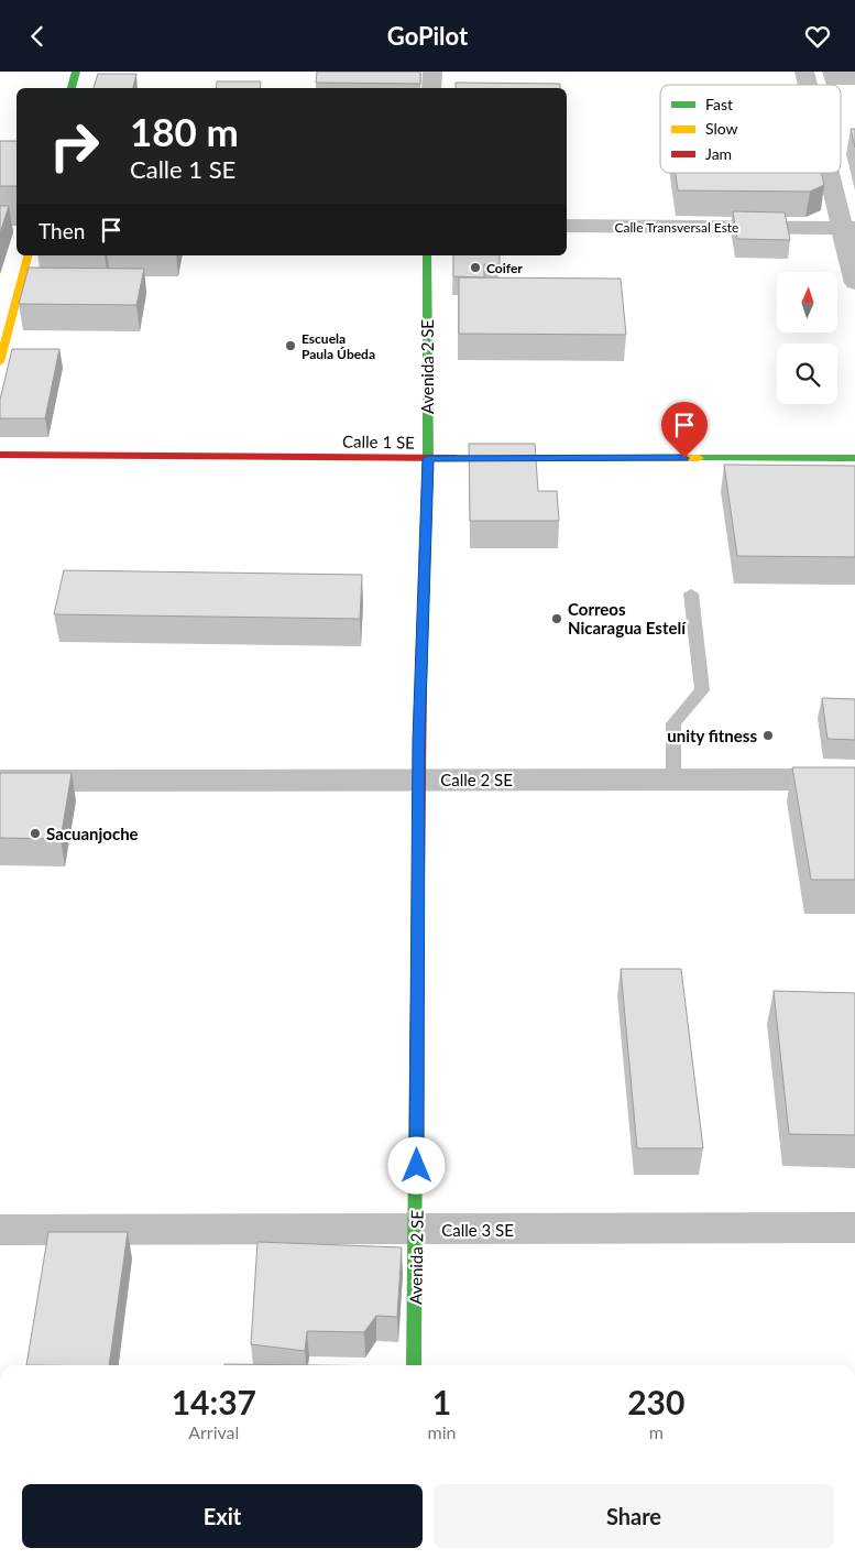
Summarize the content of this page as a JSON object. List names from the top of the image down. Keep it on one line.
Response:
{"streets":{"street":["Calle Transversal Este","Avenida 2 SE","Calle 1 SE","Calle 2 SE","Calle 3 SE"]},"crossings":[["Avenida 2 SE","Calle 1 SE"],["Avenida 2 SE","Calle 2 SE"],["Avenida 2 SE","Calle 3 SE"]],"places":["Coifer","Escuela Paula Úbeda","Correos Nicaragua Estelí","unity fitness","Sacuanjoche"],"legend":["Fast","Slow","Jam"],"north":"top","page":{"header":"GoPilot","turn":["180 m","Calle 1 SE"],"then":"Then","eta":["14:37","Arrival","1","min","230","m"],"buttons":["Exit","Share"]}}
